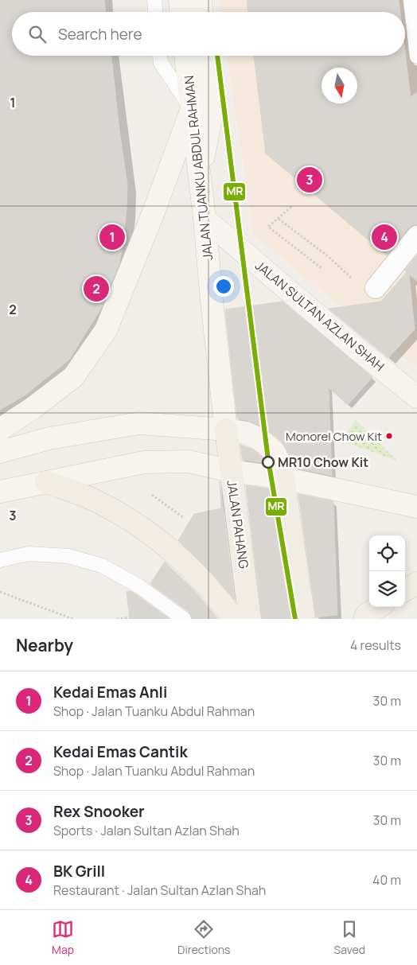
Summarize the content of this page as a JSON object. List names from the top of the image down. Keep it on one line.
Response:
{"streets":{"main road":["JALAN TUANKU ABDUL RAHMAN","JALAN SULTAN AZLAN SHAH","JALAN PAHANG"]},"crossings":[["JALAN TUANKU ABDUL RAHMAN","JALAN SULTAN AZLAN SHAH"],["JALAN TUANKU ABDUL RAHMAN","JALAN PAHANG"]],"places":["Monorel Chow Kit","MR10 Chow Kit"],"lines":["transit line MR"],"north":"bottom","page":{"search":"Search here","pins":["3","1","4","2"],"heading":["Nearby","4 results"],"list":[{"mark":"1","name":"Kedai Emas Anli","note":"Shop · Jalan Tuanku Abdul Rahman","value":"30 m"},{"mark":"2","name":"Kedai Emas Cantik","note":"Shop · Jalan Tuanku Abdul Rahman","value":"30 m"},{"mark":"3","name":"Rex Snooker","note":"Sports · Jalan Sultan Azlan Shah","value":"30 m"},{"mark":"4","name":"BK Grill","note":"Restaurant · Jalan Sultan Azlan Shah","value":"40 m"}],"nav":["Map","Directions","Saved"]},"grid":{"rows":["1","2","3"]}}
